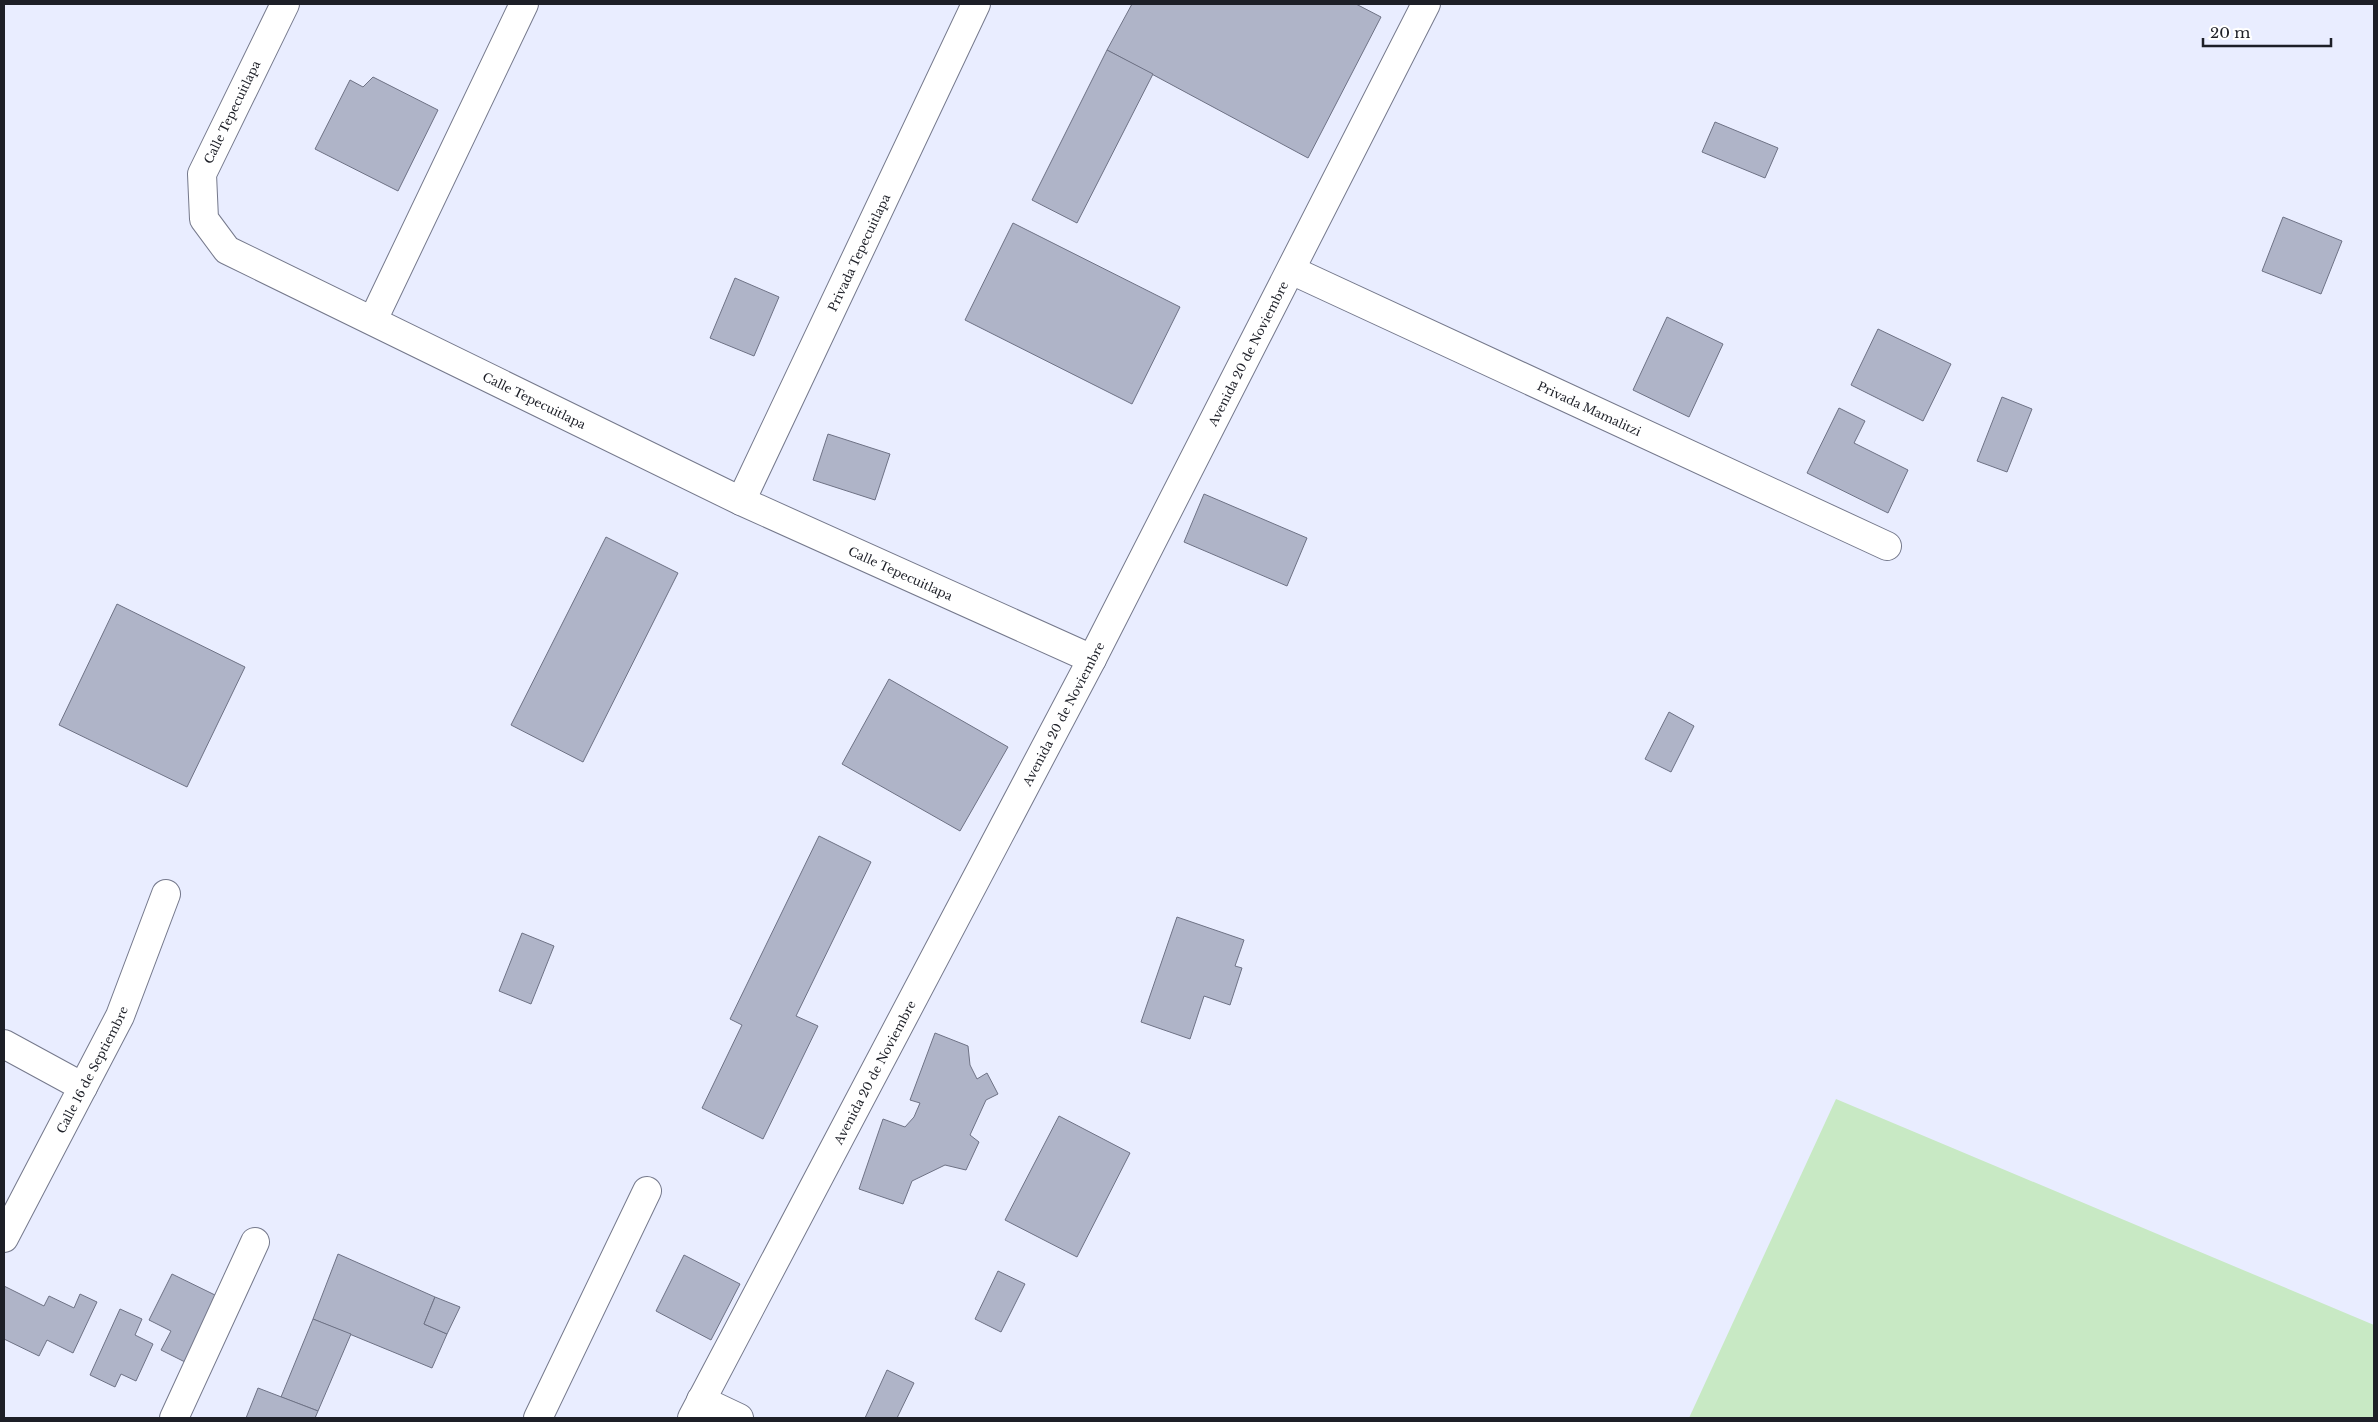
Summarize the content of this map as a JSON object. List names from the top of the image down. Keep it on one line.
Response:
{"streets":{"street":["Calle Tepecuitlapa","Privada Tepecuitlapa","Avenida 20 de Noviembre","Privada Mamalitzi","Calle 16 de Septiembre"]},"crossings":[["Calle Tepecuitlapa","Privada Tepecuitlapa"],["Calle Tepecuitlapa","Avenida 20 de Noviembre"],["Avenida 20 de Noviembre","Privada Mamalitzi"]],"scale_bar":"20 m"}
